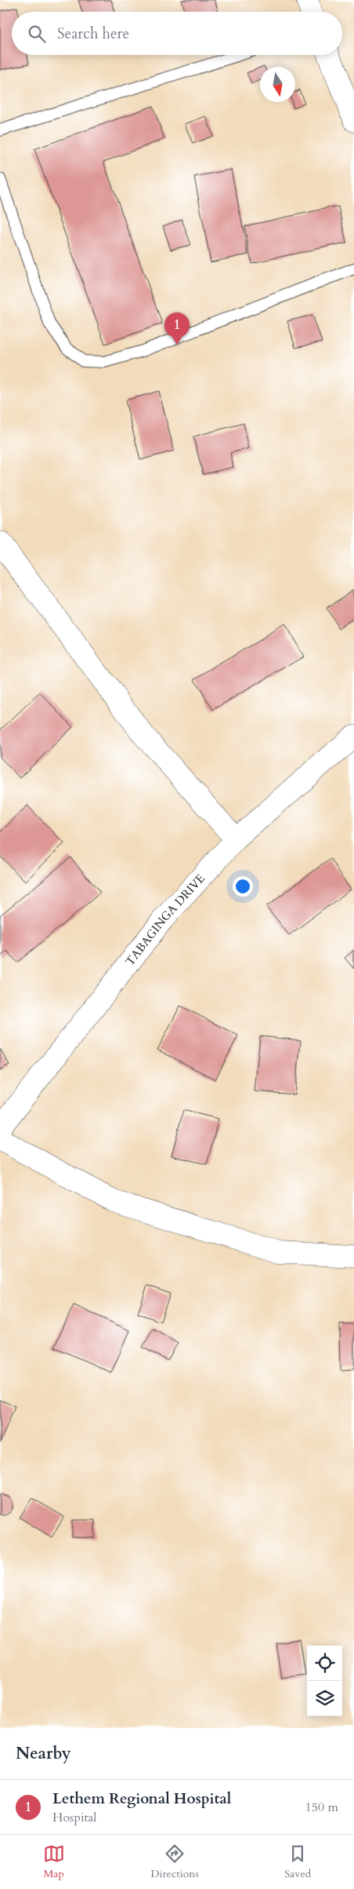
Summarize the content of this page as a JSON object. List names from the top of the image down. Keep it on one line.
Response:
{"streets":{"street":["TABAGINGA DRIVE"]},"north":"bottom","page":{"search":"Search here","pins":"1","heading":"Nearby","list":[{"mark":"1","name":"Lethem Regional Hospital","note":"Hospital","value":"150 m"}],"nav":["Map","Directions","Saved"]}}
